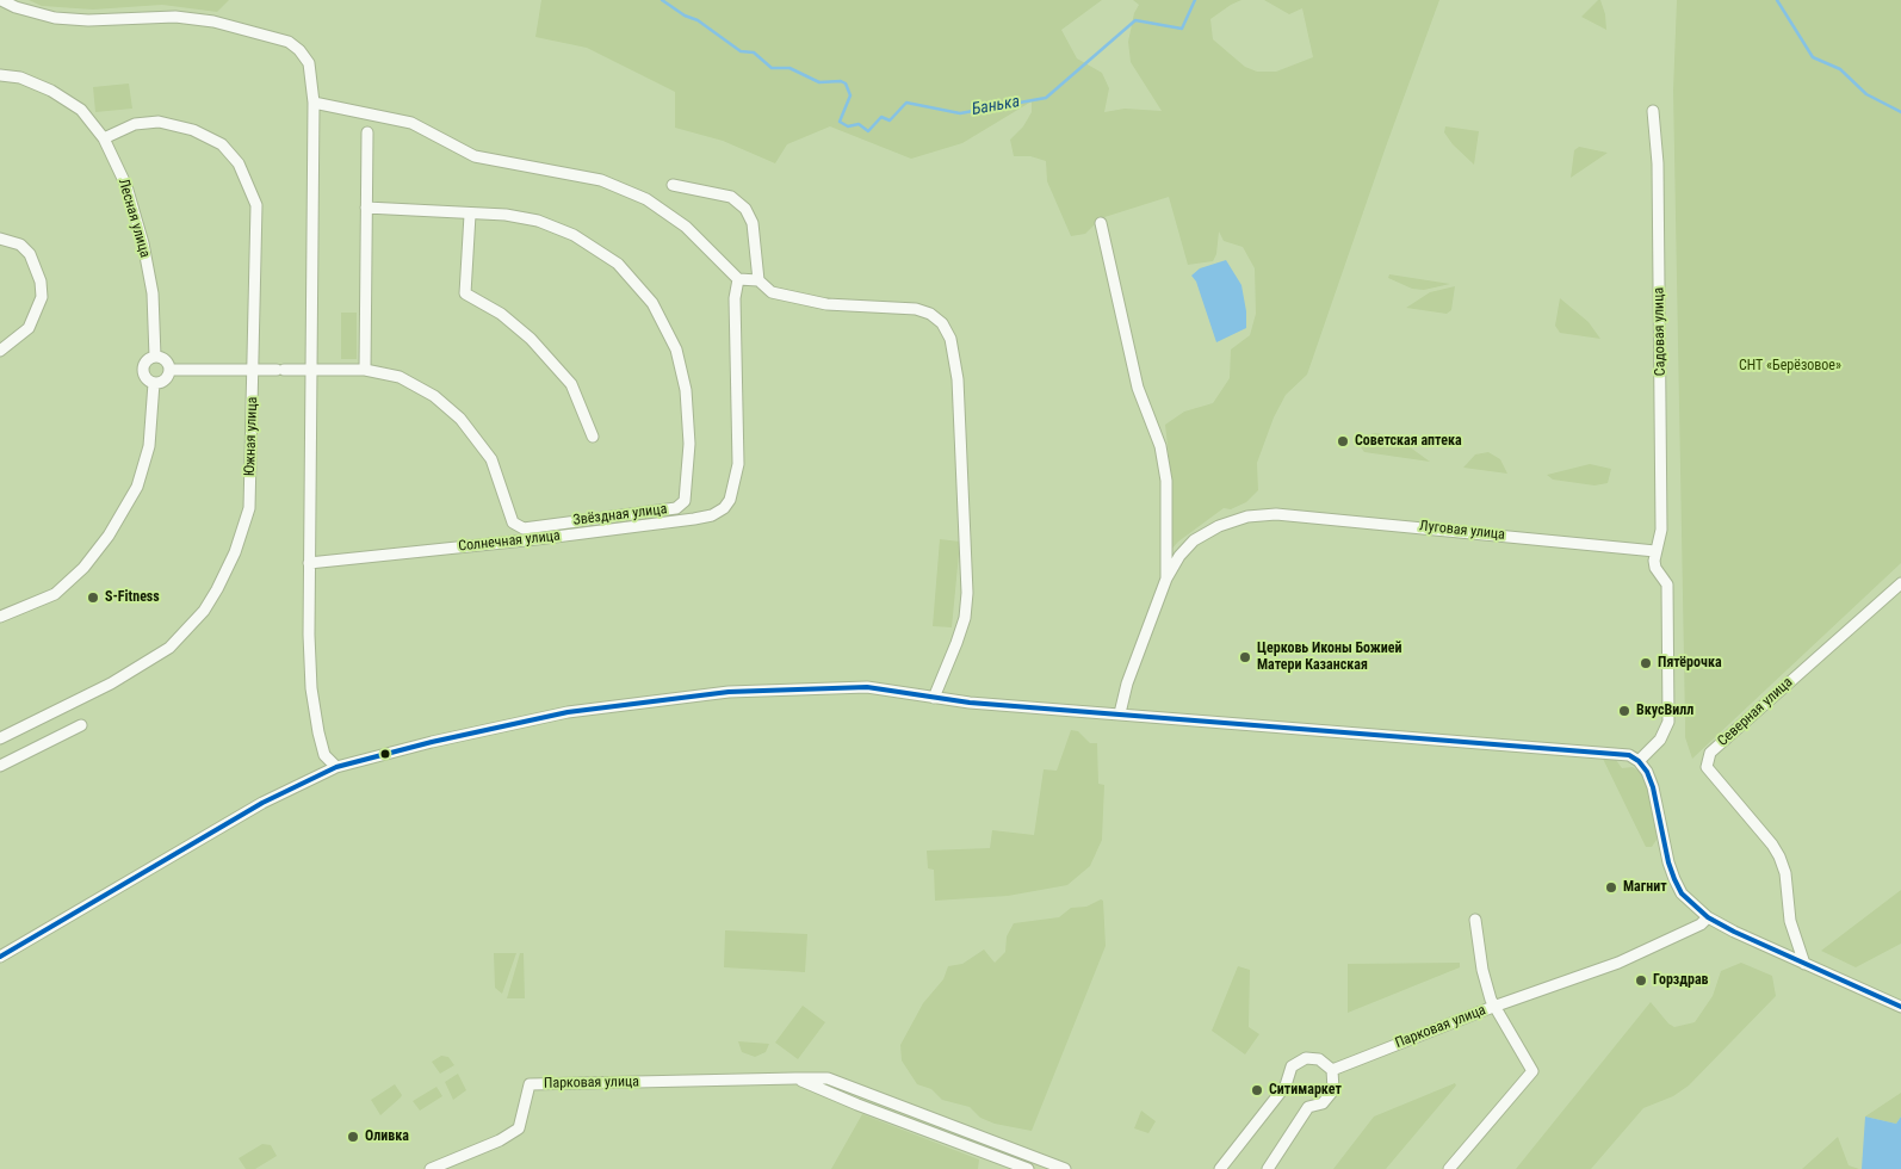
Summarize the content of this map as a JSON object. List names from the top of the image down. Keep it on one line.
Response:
{"streets":{"street":["Лесная улица","Садовая улица","Южная улица","Звёздная улица","Луговая улица","Солнечная улица","Северная улица","Парковая улица"]},"crossings":[["Лесная улица","Южная улица"],["Лесная улица","Звёздная улица"],["Садовая улица","Луговая улица"],["Южная улица","Звёздная улица"]],"water":["Банька"],"parks":["СНТ «Берёзовое»"],"places":["Советская аптека","S-Fitness","Церковь Иконы Божией Матери Казанская","Пятёрочка","ВкусВилл","Магнит","Горздрав","Ситимаркет","Оливка"]}
